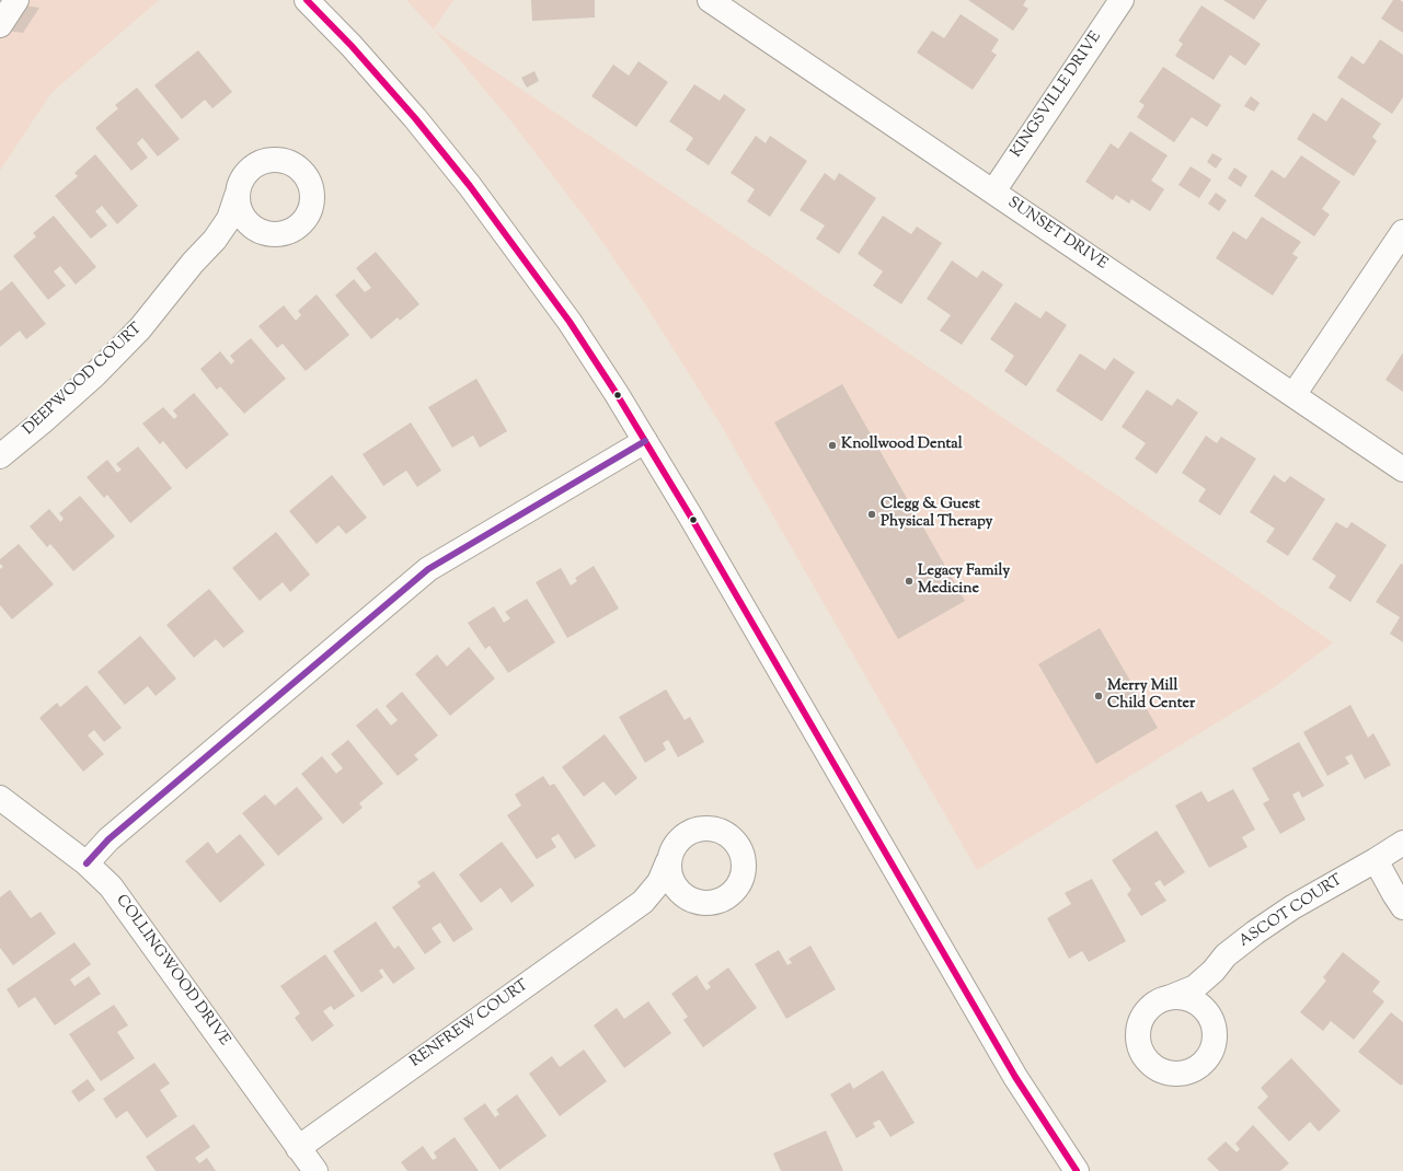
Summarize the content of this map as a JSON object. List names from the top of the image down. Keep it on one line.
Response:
{"streets":{"street":["KINGSVILLE DRIVE","SUNSET DRIVE","DEEPWOOD COURT","ASCOT COURT","COLLINGWOOD DRIVE","RENFREW COURT"]},"crossings":[["KINGSVILLE DRIVE","SUNSET DRIVE"],["COLLINGWOOD DRIVE","RENFREW COURT"]],"places":["Knollwood Dental","Clegg & Guest Physical Therapy","Legacy Family Medicine","Merry Mill Child Center"]}
